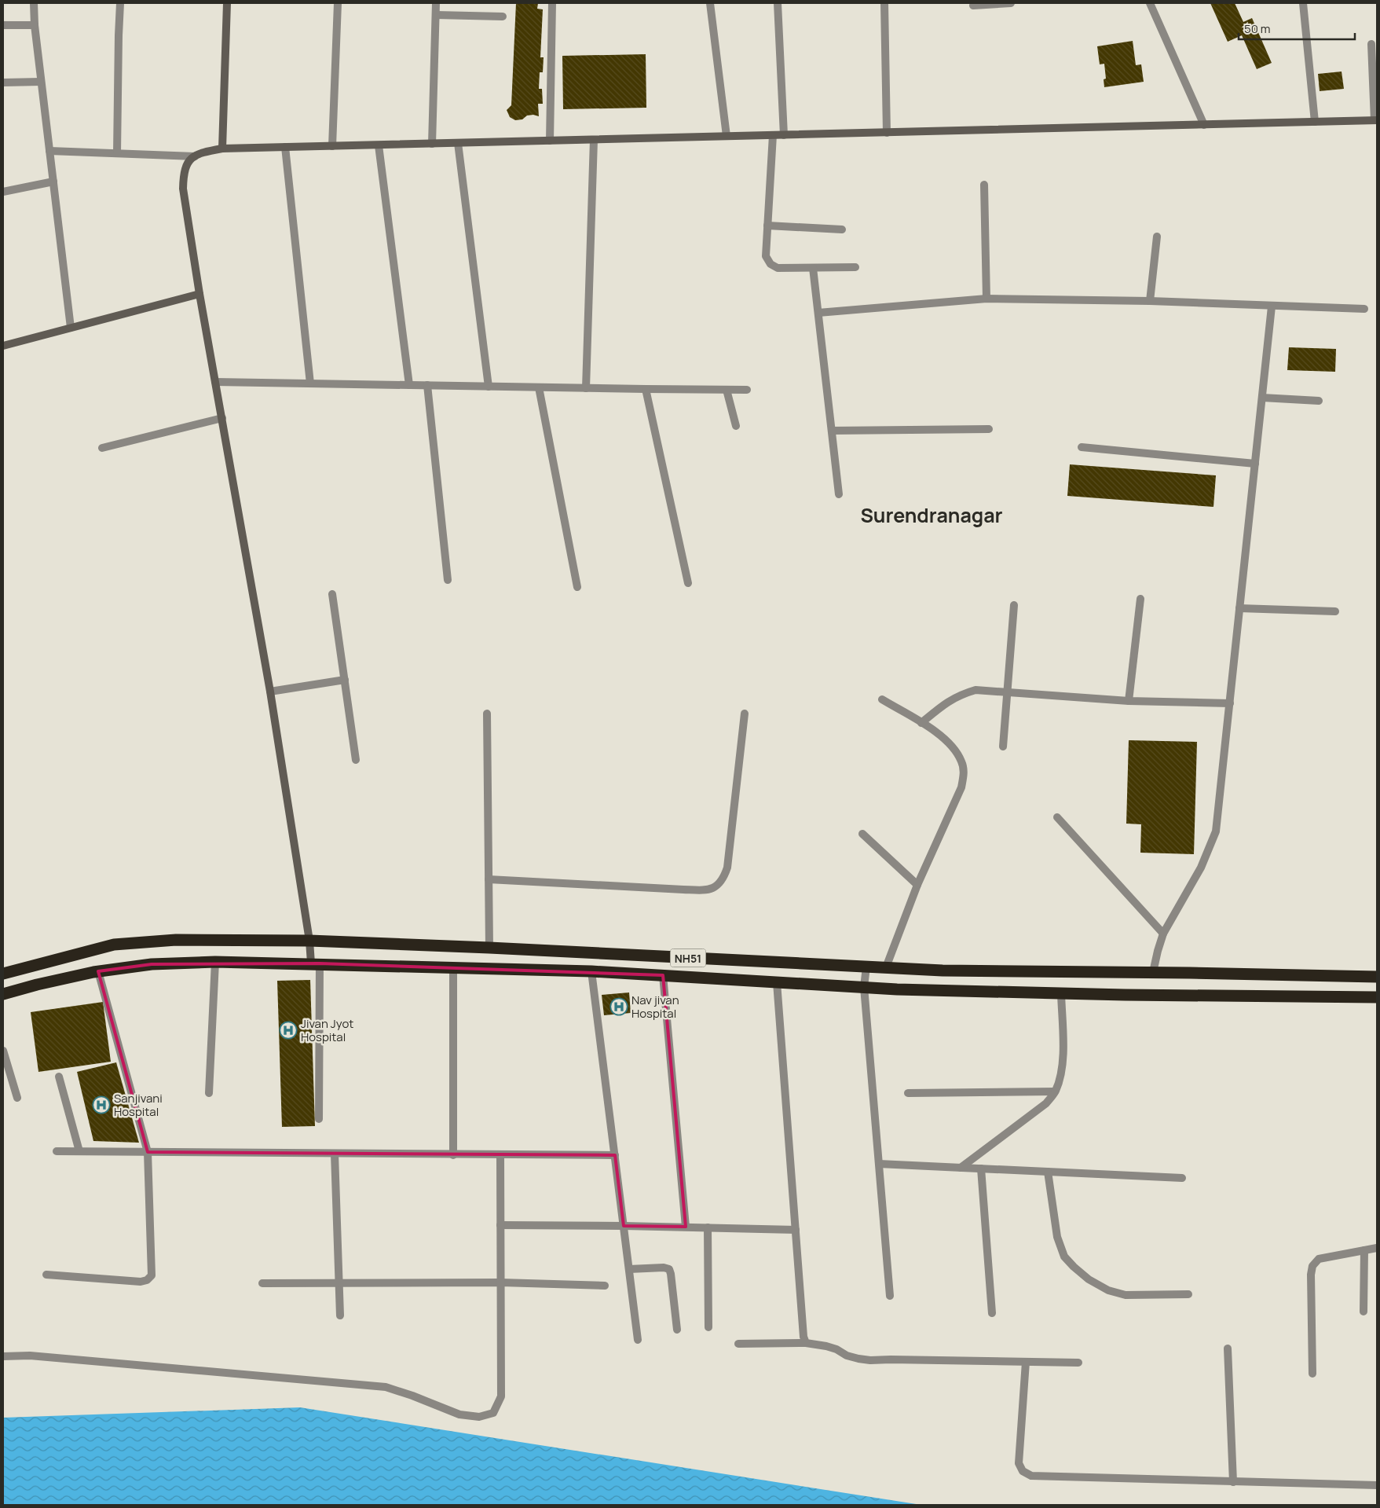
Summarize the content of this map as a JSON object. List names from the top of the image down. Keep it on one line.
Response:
{"streets":{"highway":["NH51"]},"districts":["Surendranagar"],"places":{"hospital":["Nav jivan Hospital","Jivan Jyot Hospital","Sanjivani Hospital"]},"scale_bar":"50 m"}
